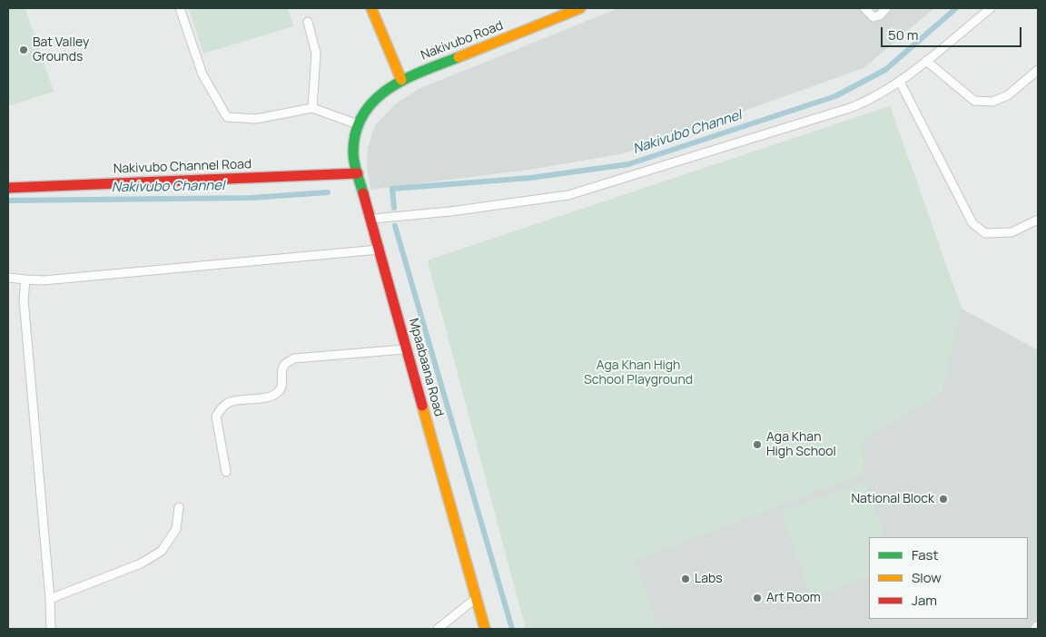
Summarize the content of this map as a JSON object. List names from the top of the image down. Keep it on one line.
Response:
{"streets":{"street":["Nakivubo Road","Nakivubo Channel Road","Mpaabaana Road"]},"crossings":[["Nakivubo Road","Mpaabaana Road"],["Nakivubo Channel Road","Mpaabaana Road"]],"water":["Nakivubo Channel"],"parks":["Aga Khan High School Playground"],"places":["Bat Valley Grounds","Aga Khan High School","National Block","Labs","Art Room"],"legend":["Fast","Slow","Jam"],"scale_bar":"50 m"}
